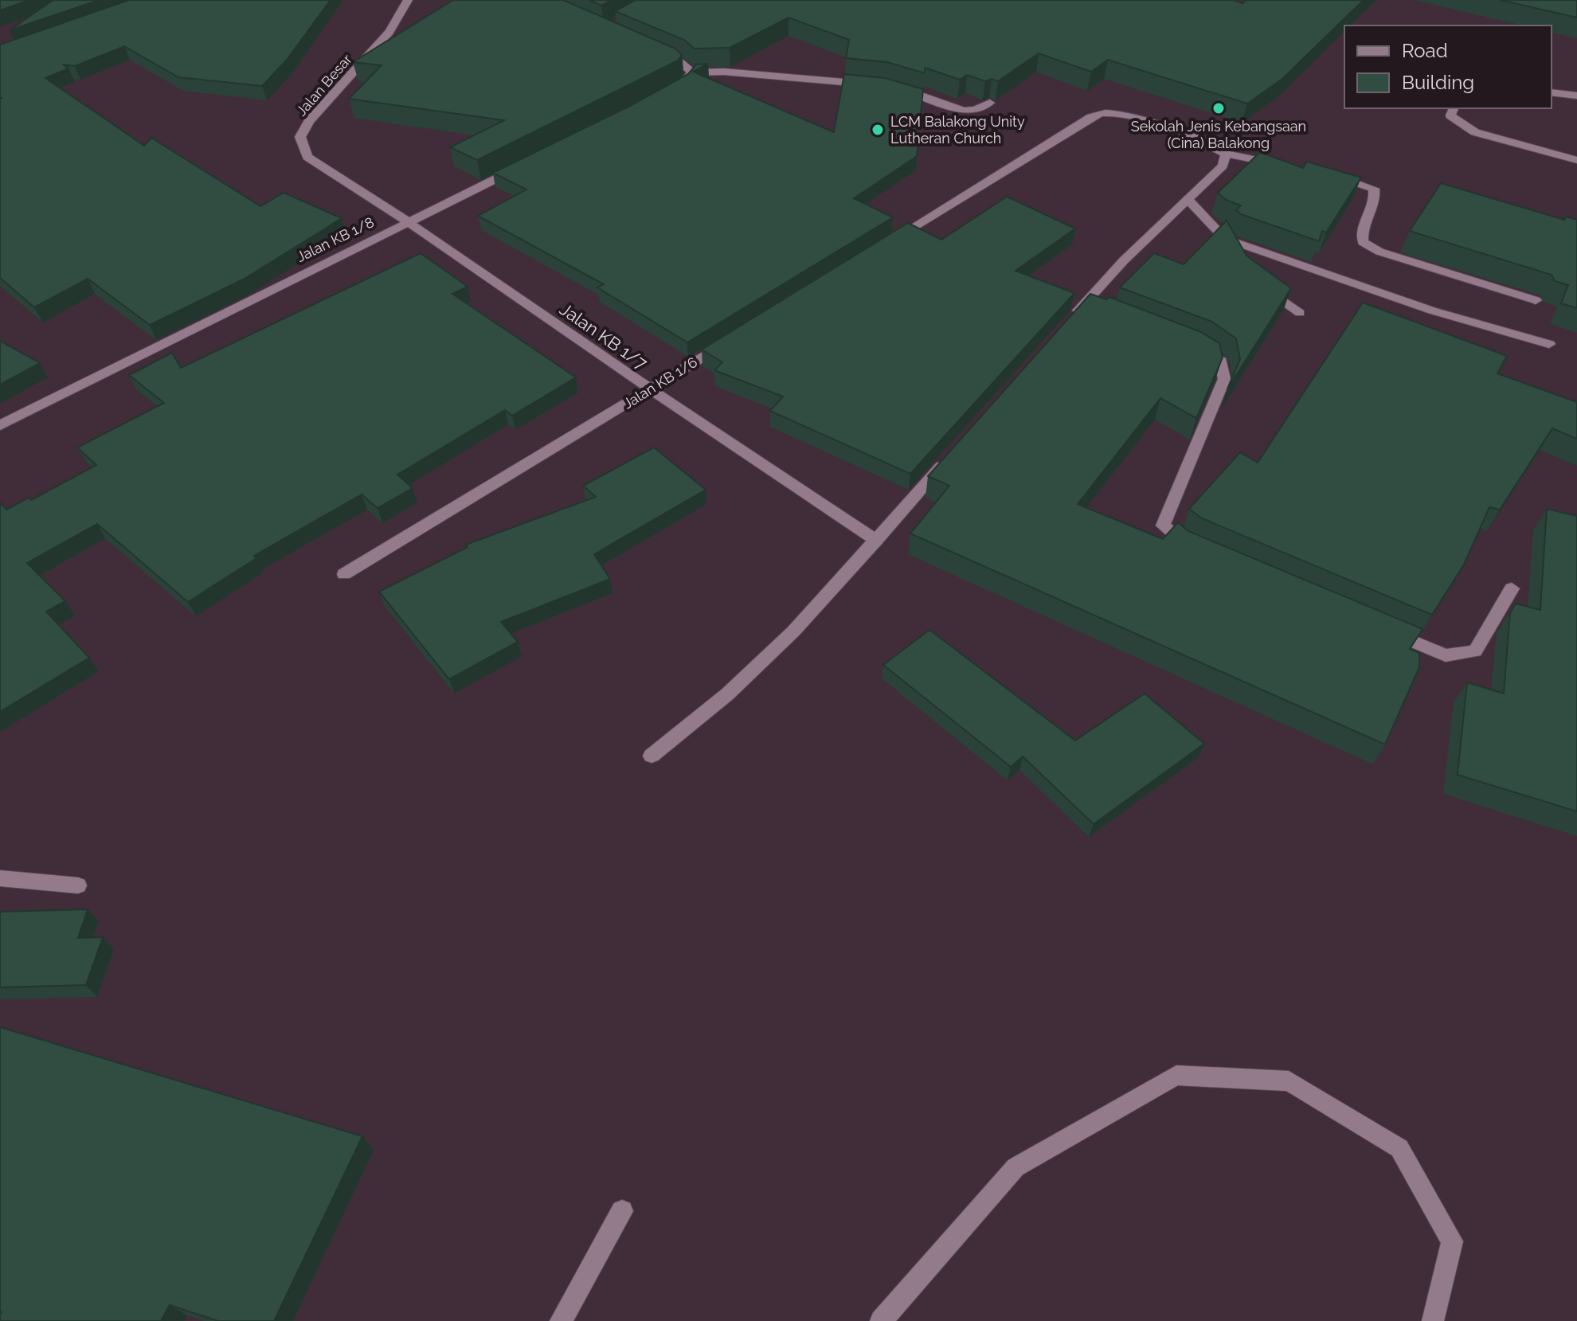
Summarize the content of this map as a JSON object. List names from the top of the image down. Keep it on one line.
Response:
{"streets":{"street":["Jalan Besar","Jalan KB 1/8","Jalan KB 1/7","Jalan KB 1/6"]},"crossings":[["Jalan Besar","Jalan KB 1/8"],["Jalan Besar","Jalan KB 1/7"],["Jalan KB 1/8","Jalan KB 1/7"],["Jalan KB 1/7","Jalan KB 1/6"]],"places":["Sekolah Jenis Kebangsaan (Cina) Balakong","LCM Balakong Unity Lutheran Church"],"legend":["Road","Building"]}
